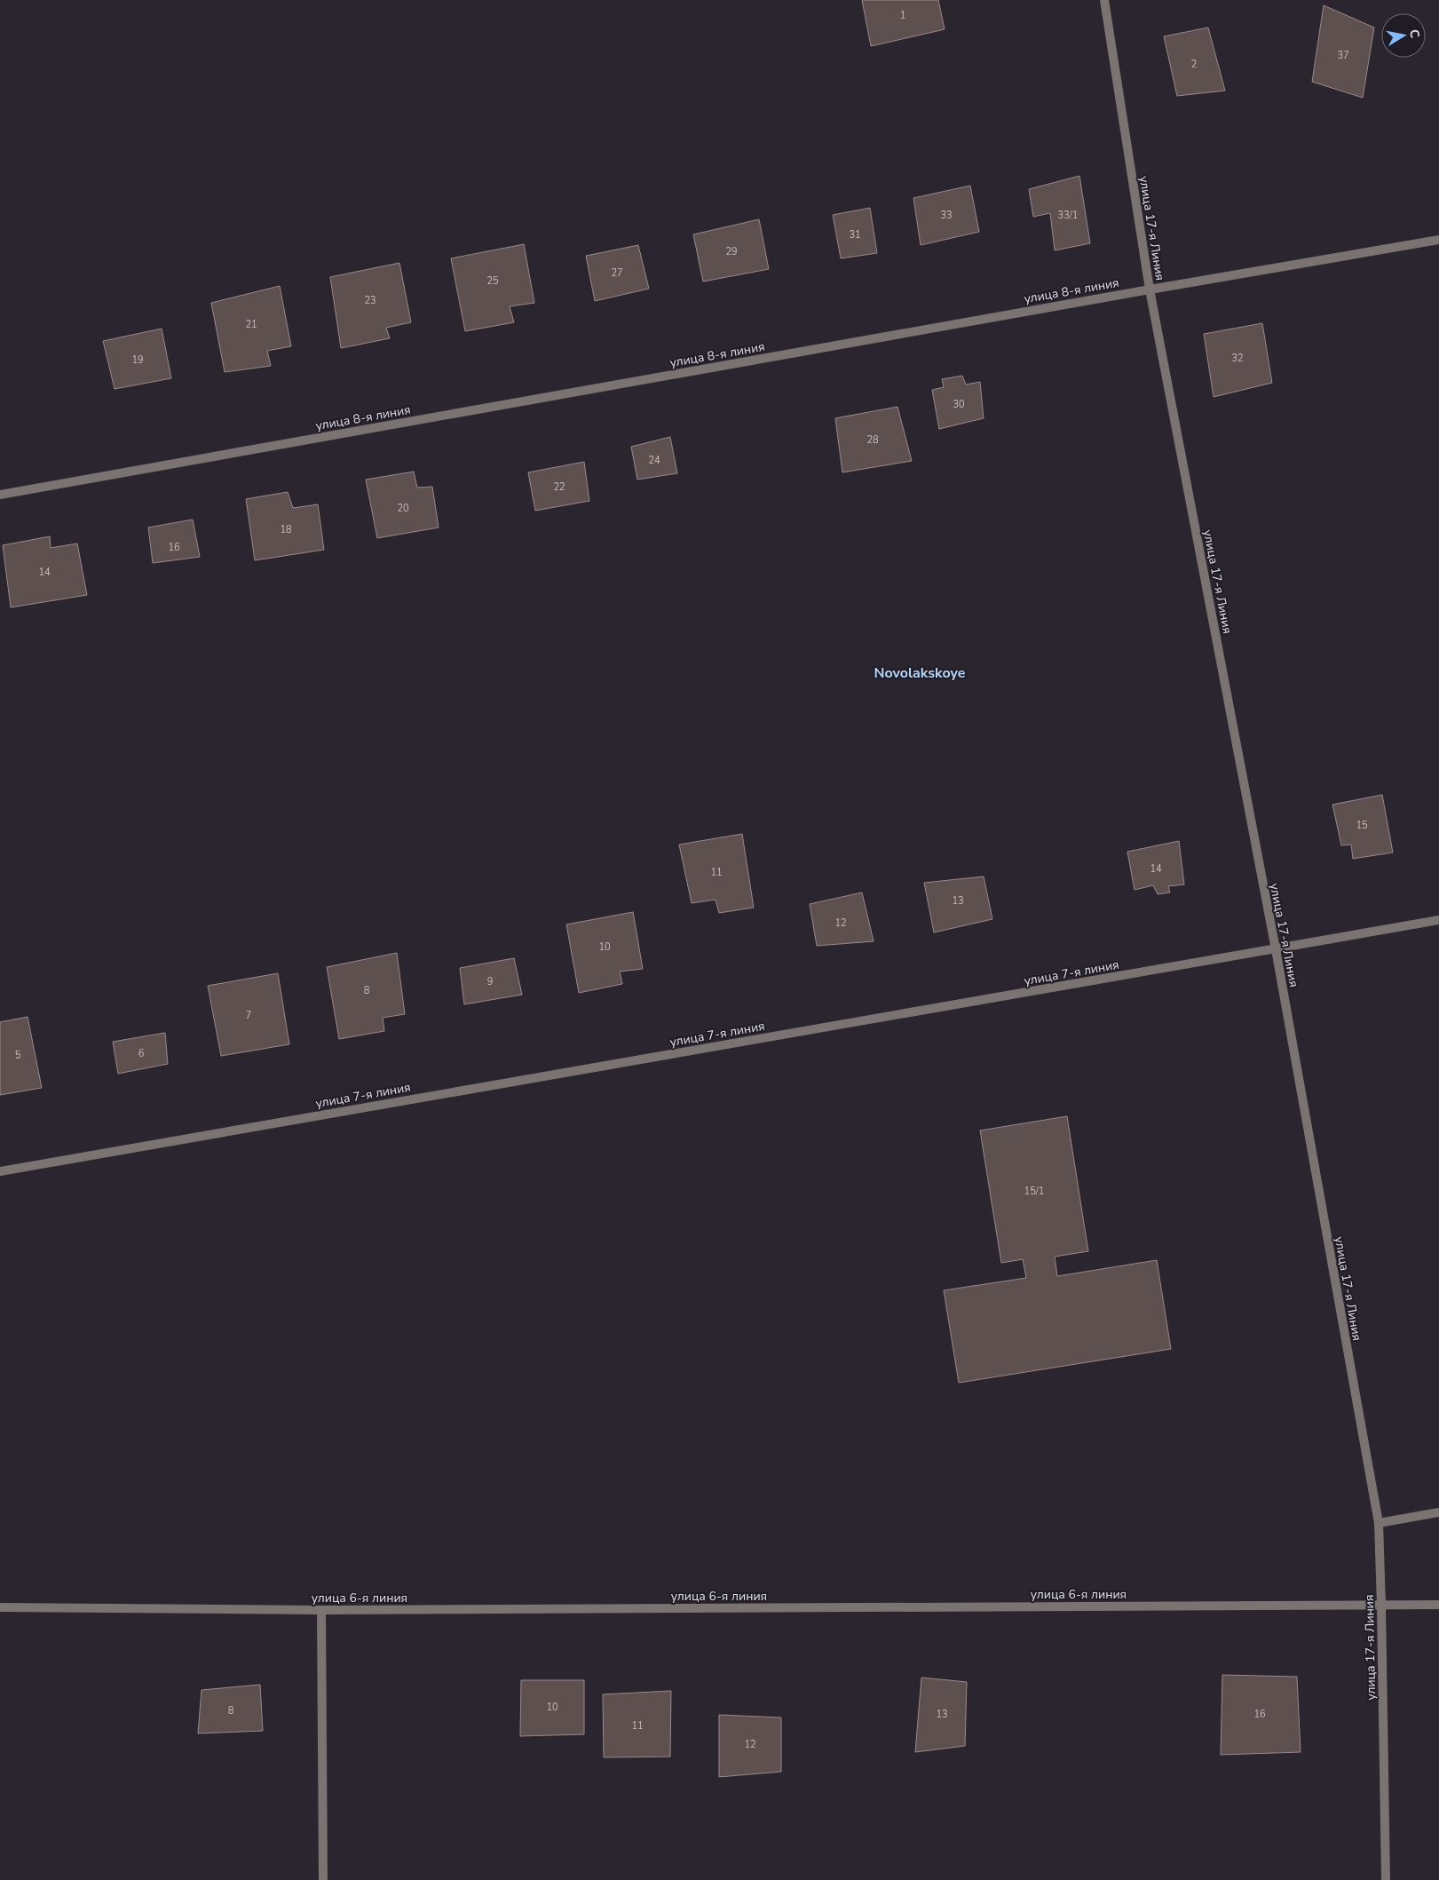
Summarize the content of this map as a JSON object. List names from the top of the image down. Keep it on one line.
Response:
{"streets":{"street":["улица 17-я Линия","улица 8-я линия","улица 7-я линия","улица 6-я линия"]},"crossings":[["улица 17-я Линия","улица 8-я линия"],["улица 17-я Линия","улица 7-я линия"],["улица 17-я Линия","улица 6-я линия"]],"districts":["Novolakskoye"],"house_numbers":["1","37","2","33","33/1","31","29","27","25","23","21","32","19","30","28","24","22","20","18","16","14","15","14","11","13","12","10","9","8","7","6","5","15/1","10","8","13","16","11","12"],"north":"right"}
